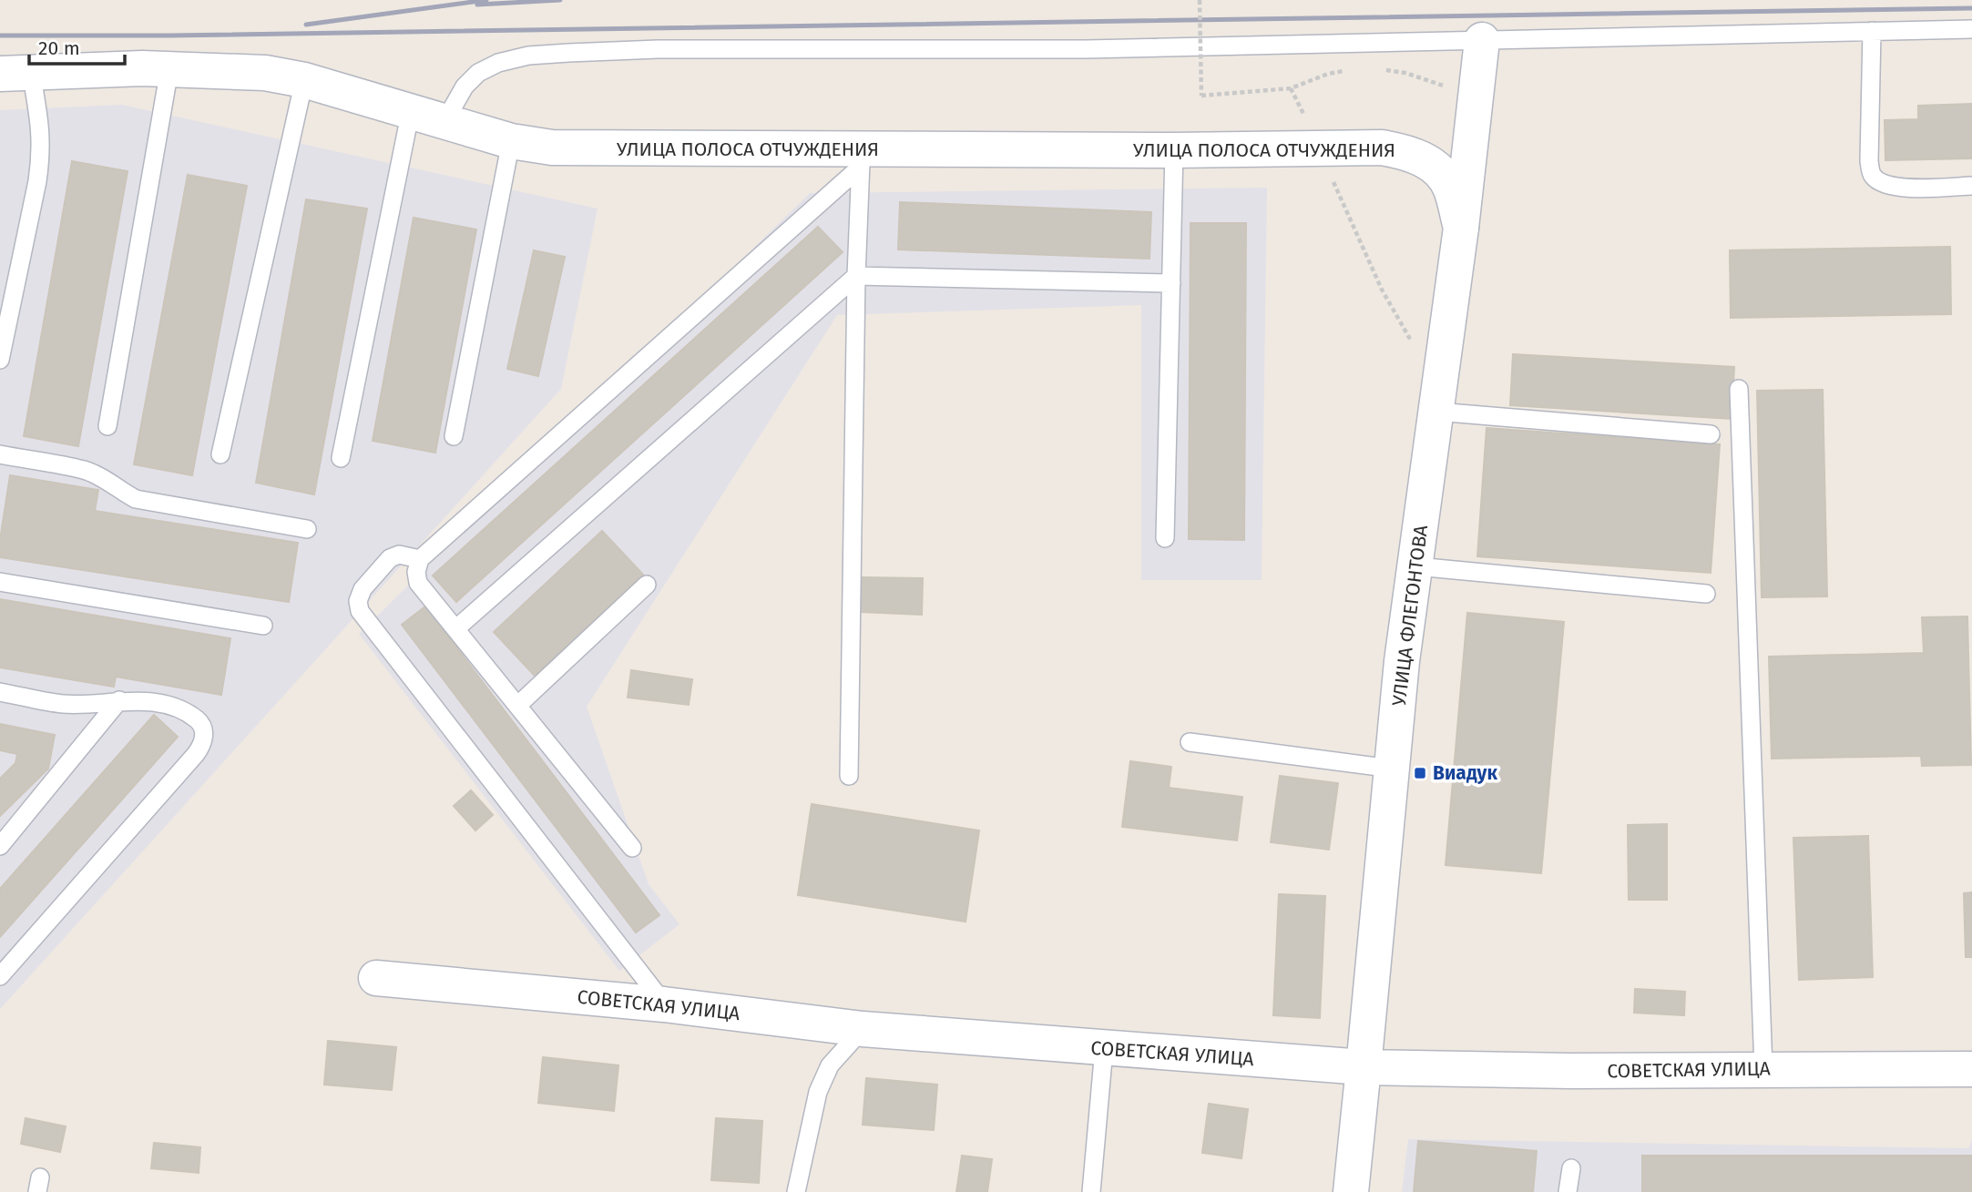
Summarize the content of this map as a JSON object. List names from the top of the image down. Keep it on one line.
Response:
{"streets":{"main road":["УЛИЦА ПОЛОСА ОТЧУЖДЕНИЯ","УЛИЦА ФЛЕГОНТОВА","СОВЕТСКАЯ УЛИЦА"]},"crossings":[["УЛИЦА ПОЛОСА ОТЧУЖДЕНИЯ","УЛИЦА ФЛЕГОНТОВА"],["УЛИЦА ФЛЕГОНТОВА","СОВЕТСКАЯ УЛИЦА"]],"places":{"transit":["Виадук"]},"scale_bar":"20 m"}
